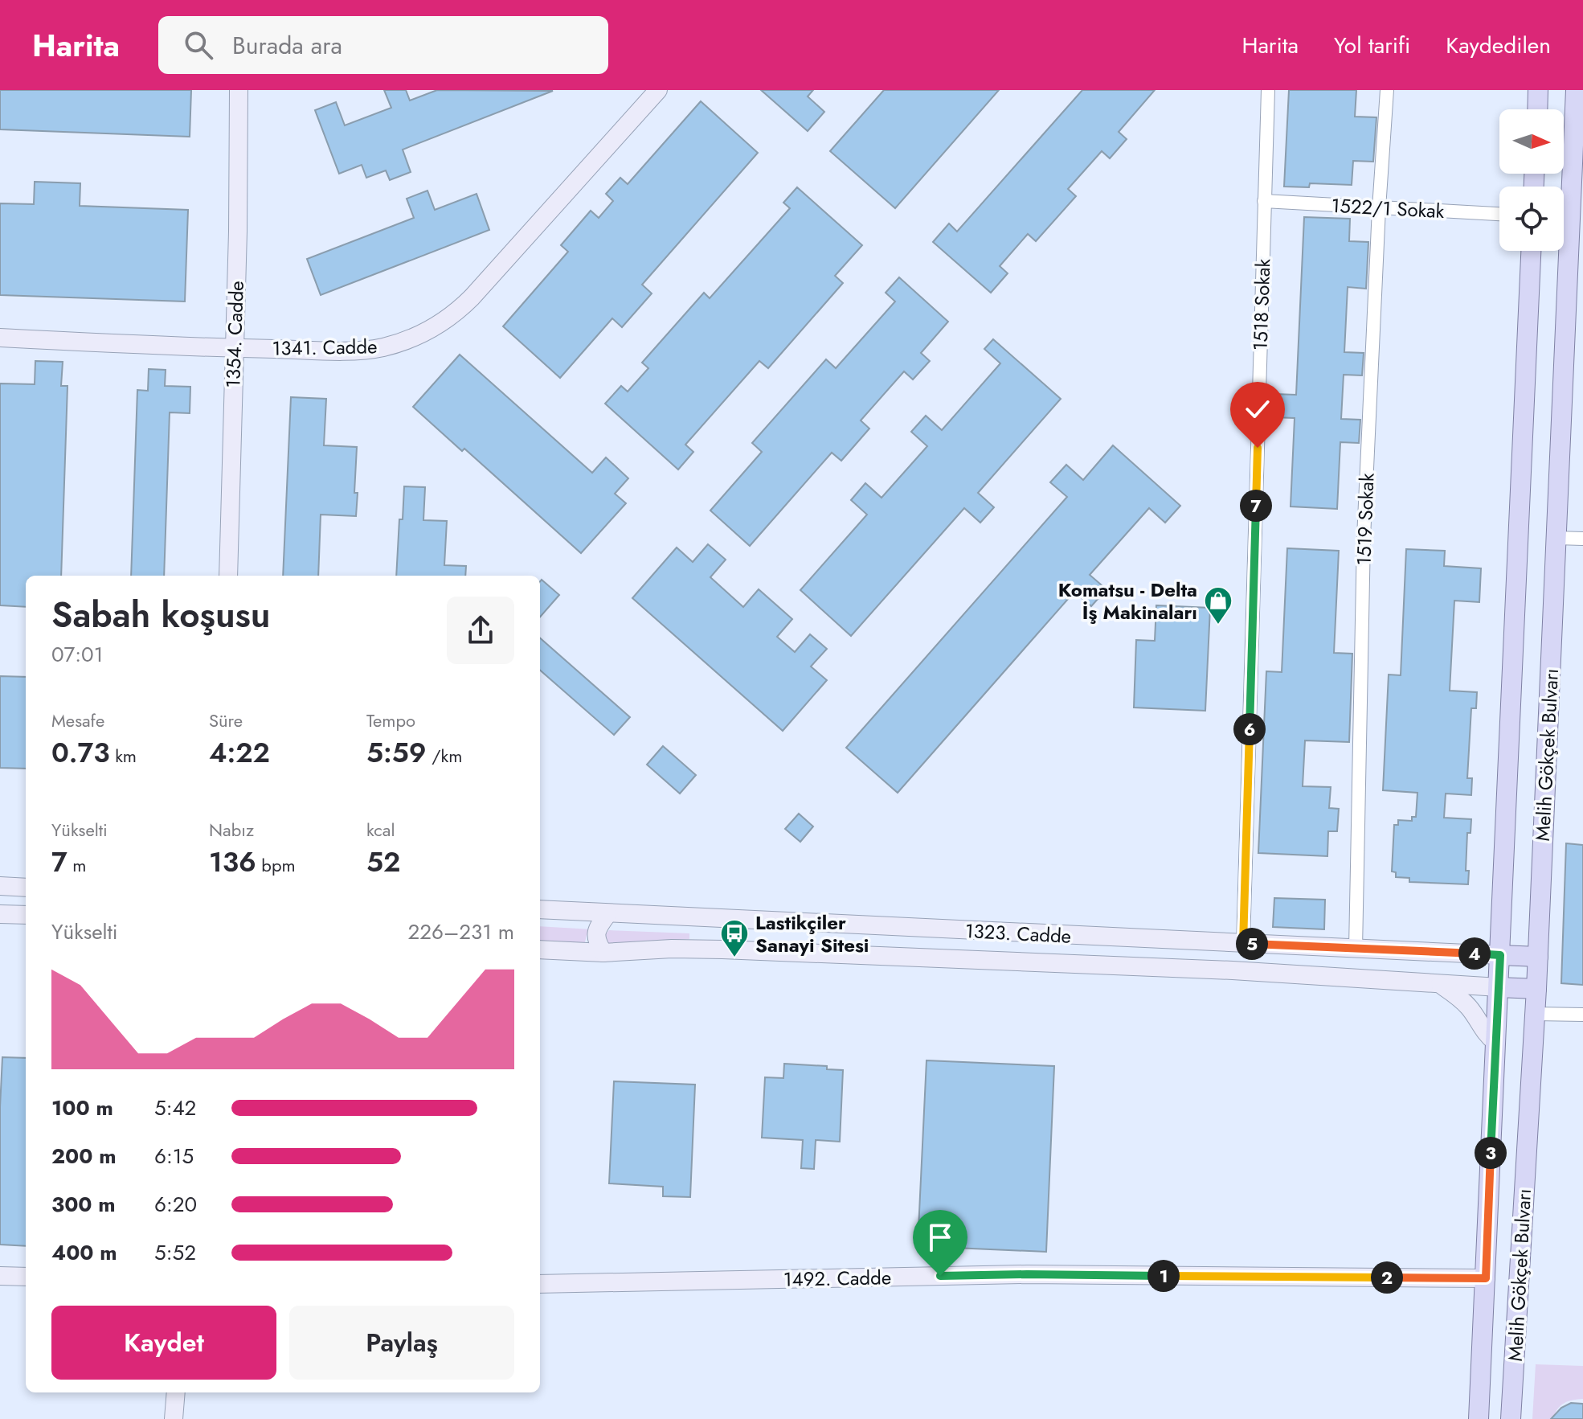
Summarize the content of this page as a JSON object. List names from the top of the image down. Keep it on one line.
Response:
{"streets":{"main road":["1354. Cadde","1341. Cadde","Melih Gökçek Bulvarı","1323. Cadde","1492. Cadde"],"street":["1522/1 Sokak","1518 Sokak","1519 Sokak"]},"crossings":[["1522/1 Sokak","1518 Sokak"],["1522/1 Sokak","1519 Sokak"],["1518 Sokak","1323. Cadde"],["1354. Cadde","1341. Cadde"],["1519 Sokak","1323. Cadde"],["Melih Gökçek Bulvarı","1323. Cadde"],["Melih Gökçek Bulvarı","1492. Cadde"]],"places":{"shop":["Komatsu - Delta İş Makinaları"],"bus stop":["Lastikçiler Sanayi Sitesi"]},"north":"right","page":{"header":"Harita","search":"Burada ara","nav":["Harita","Yol tarifi","Kaydedilen"],"pins":["7","6","5","4","3","1","2"],"heading":["Sabah koşusu","07:01"],"stats":[["Mesafe","0.73 km"],["Süre","4:22"],["Tempo","5:59 /km"],["Yükselti","7 m"],["Nabız","136 bpm"],["kcal","52"]],"chart":["Yükselti","226–231 m"],"list":[{"name":"100 m","note":"5:42"},{"name":"200 m","note":"6:15"},{"name":"300 m","note":"6:20"},{"name":"400 m","note":"5:52"}],"buttons":["Kaydet","Paylaş"]}}
